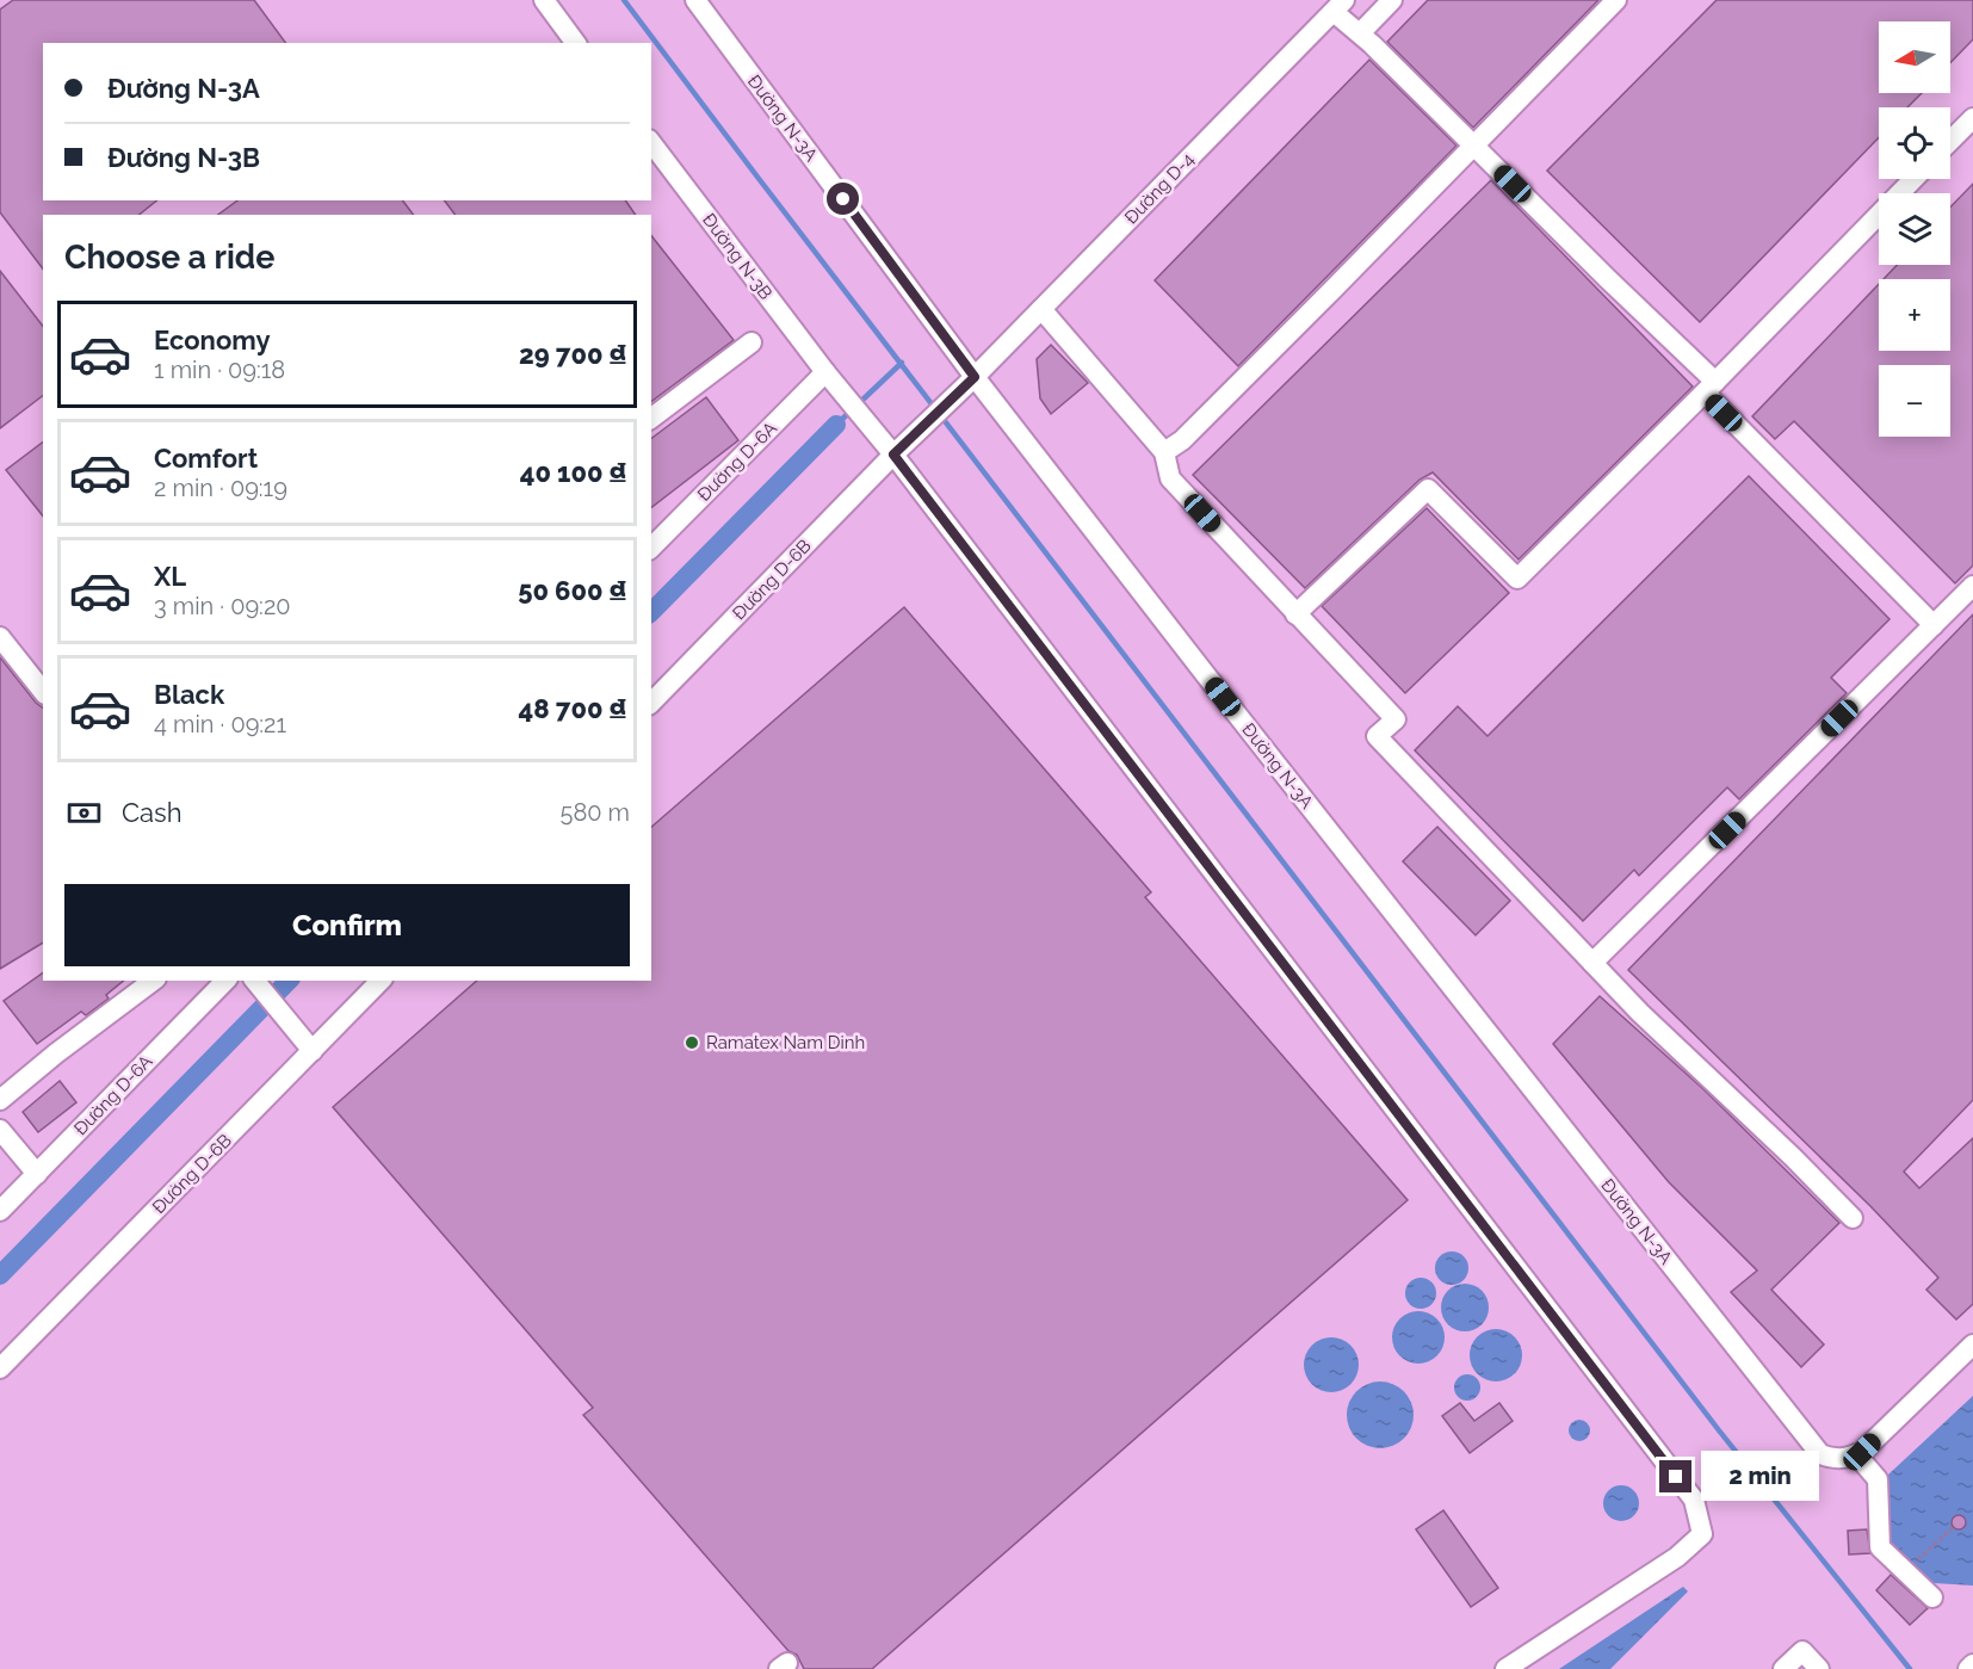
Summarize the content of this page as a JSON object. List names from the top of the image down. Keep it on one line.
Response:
{"streets":{"street":["Đường N-3A","Đường D-4","Đường N-3B","Đường D-6A","Đường D-6B"]},"crossings":[["Đường N-3A","Đường D-4"],["Đường D-4","Đường D-6B"],["Đường N-3B","Đường D-6A"],["Đường N-3B","Đường D-6B"]],"places":["Ramatex Nam Dinh"],"north":"left","page":{"map_buttons":["+","−"],"banner":["Đường N-3A","Đường N-3B"],"heading":"Choose a ride","list":[{"name":"Economy","note":"1 min · 09:18","value":"29 700 ₫"},{"name":"Comfort","note":"2 min · 09:19","value":"40 100 ₫"},{"name":"XL","note":"3 min · 09:20","value":"50 600 ₫"},{"name":"Black","note":"4 min · 09:21","value":"48 700 ₫"}],"pay":["Cash","580 m"],"buttons":"Confirm","bubble":"2 min"}}
